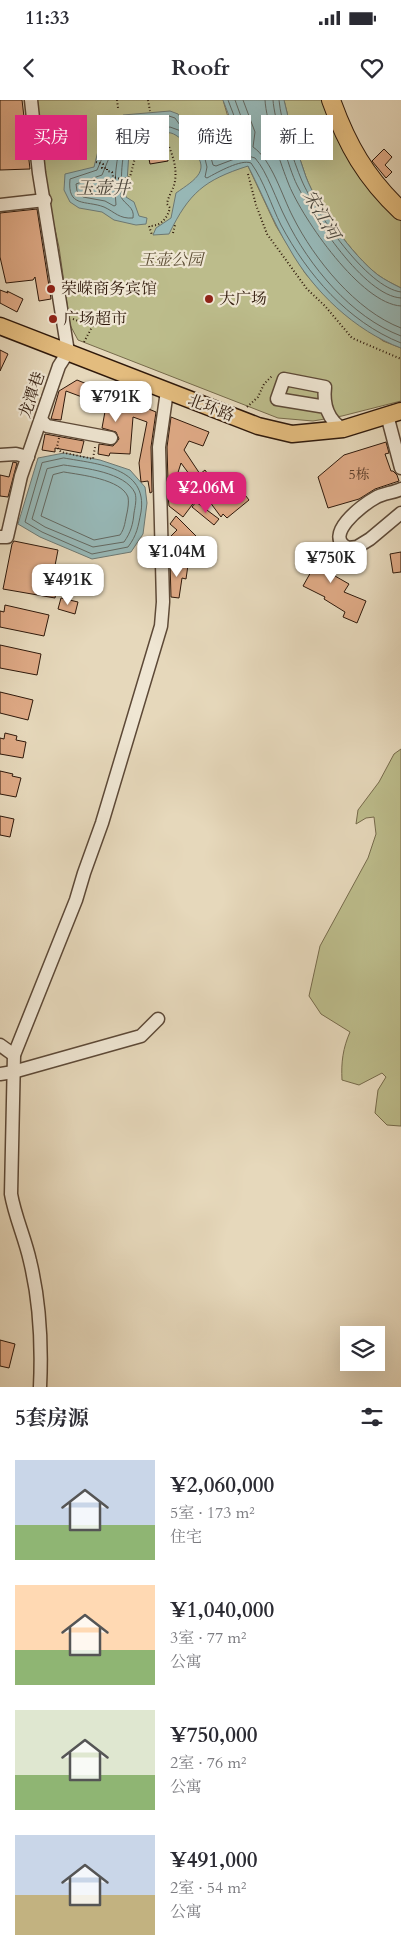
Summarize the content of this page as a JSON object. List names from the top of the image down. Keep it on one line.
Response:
{"streets":{"main road":["北环路"],"street":["龙潭巷"]},"crossings":[["龙潭巷","北环路"]],"water":["玉壶井","宋江河"],"parks":["玉壶公园"],"places":["荣嵘商务宾馆","大广场","广场超市"],"house_numbers":["5栋"],"page":{"status":"11:33","header":"Roofr","chip":["买房","租房","筛选","新上"],"price":["¥791K","¥2.06M","¥1.04M","¥750K","¥491K"],"heading":"5套房源","list":[{"name":"¥2,060,000","note":"5室 · 173 m² · 住宅"},{"name":"¥1,040,000","note":"3室 · 77 m² · 公寓"},{"name":"¥750,000","note":"2室 · 76 m² · 公寓"},{"name":"¥491,000","note":"2室 · 54 m² · 公寓"}]}}
